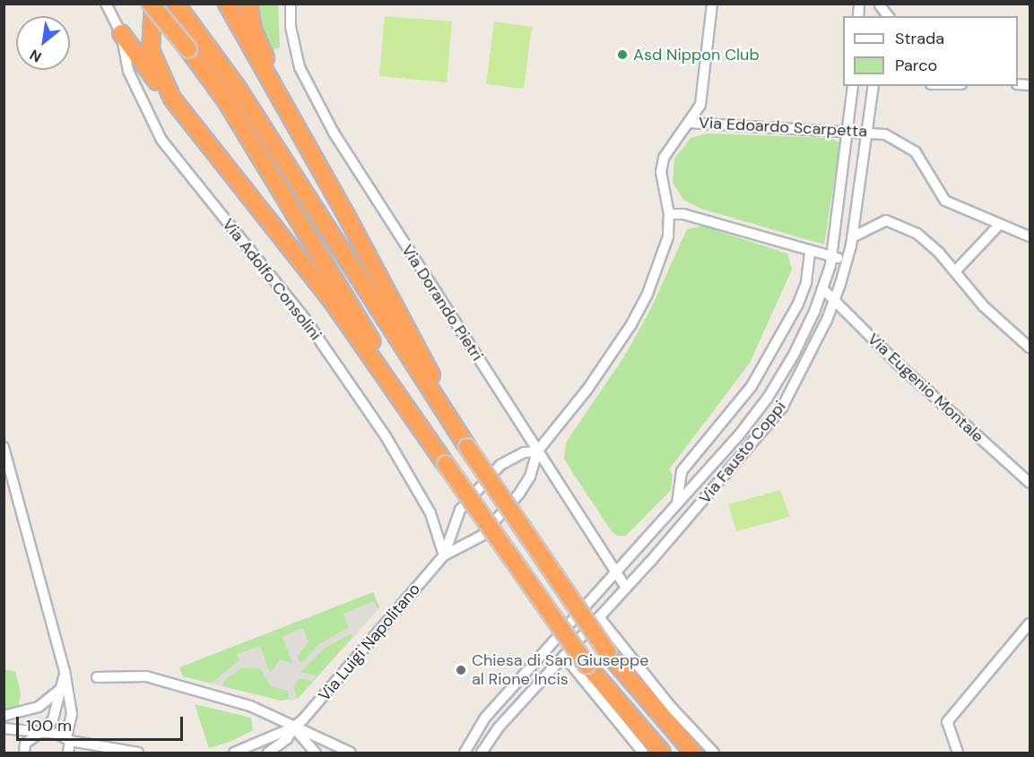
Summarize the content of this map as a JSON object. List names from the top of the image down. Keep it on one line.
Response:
{"streets":{"street":["Via Edoardo Scarpetta","Via Adolfo Consolini","Via Dorando Pietri","Via Eugenio Montale","Via Fausto Coppi","Via Luigi Napolitano"]},"crossings":[["Via Edoardo Scarpetta","Via Fausto Coppi"],["Via Edoardo Scarpetta","Via Luigi Napolitano"],["Via Adolfo Consolini","Via Luigi Napolitano"],["Via Dorando Pietri","Via Fausto Coppi"],["Via Dorando Pietri","Via Luigi Napolitano"],["Via Eugenio Montale","Via Fausto Coppi"]],"places":["Asd Nippon Club","Chiesa di San Giuseppe al Rione Incis"],"legend":["Strada","Parco"],"scale_bar":"100 m","north":"bottom left"}
